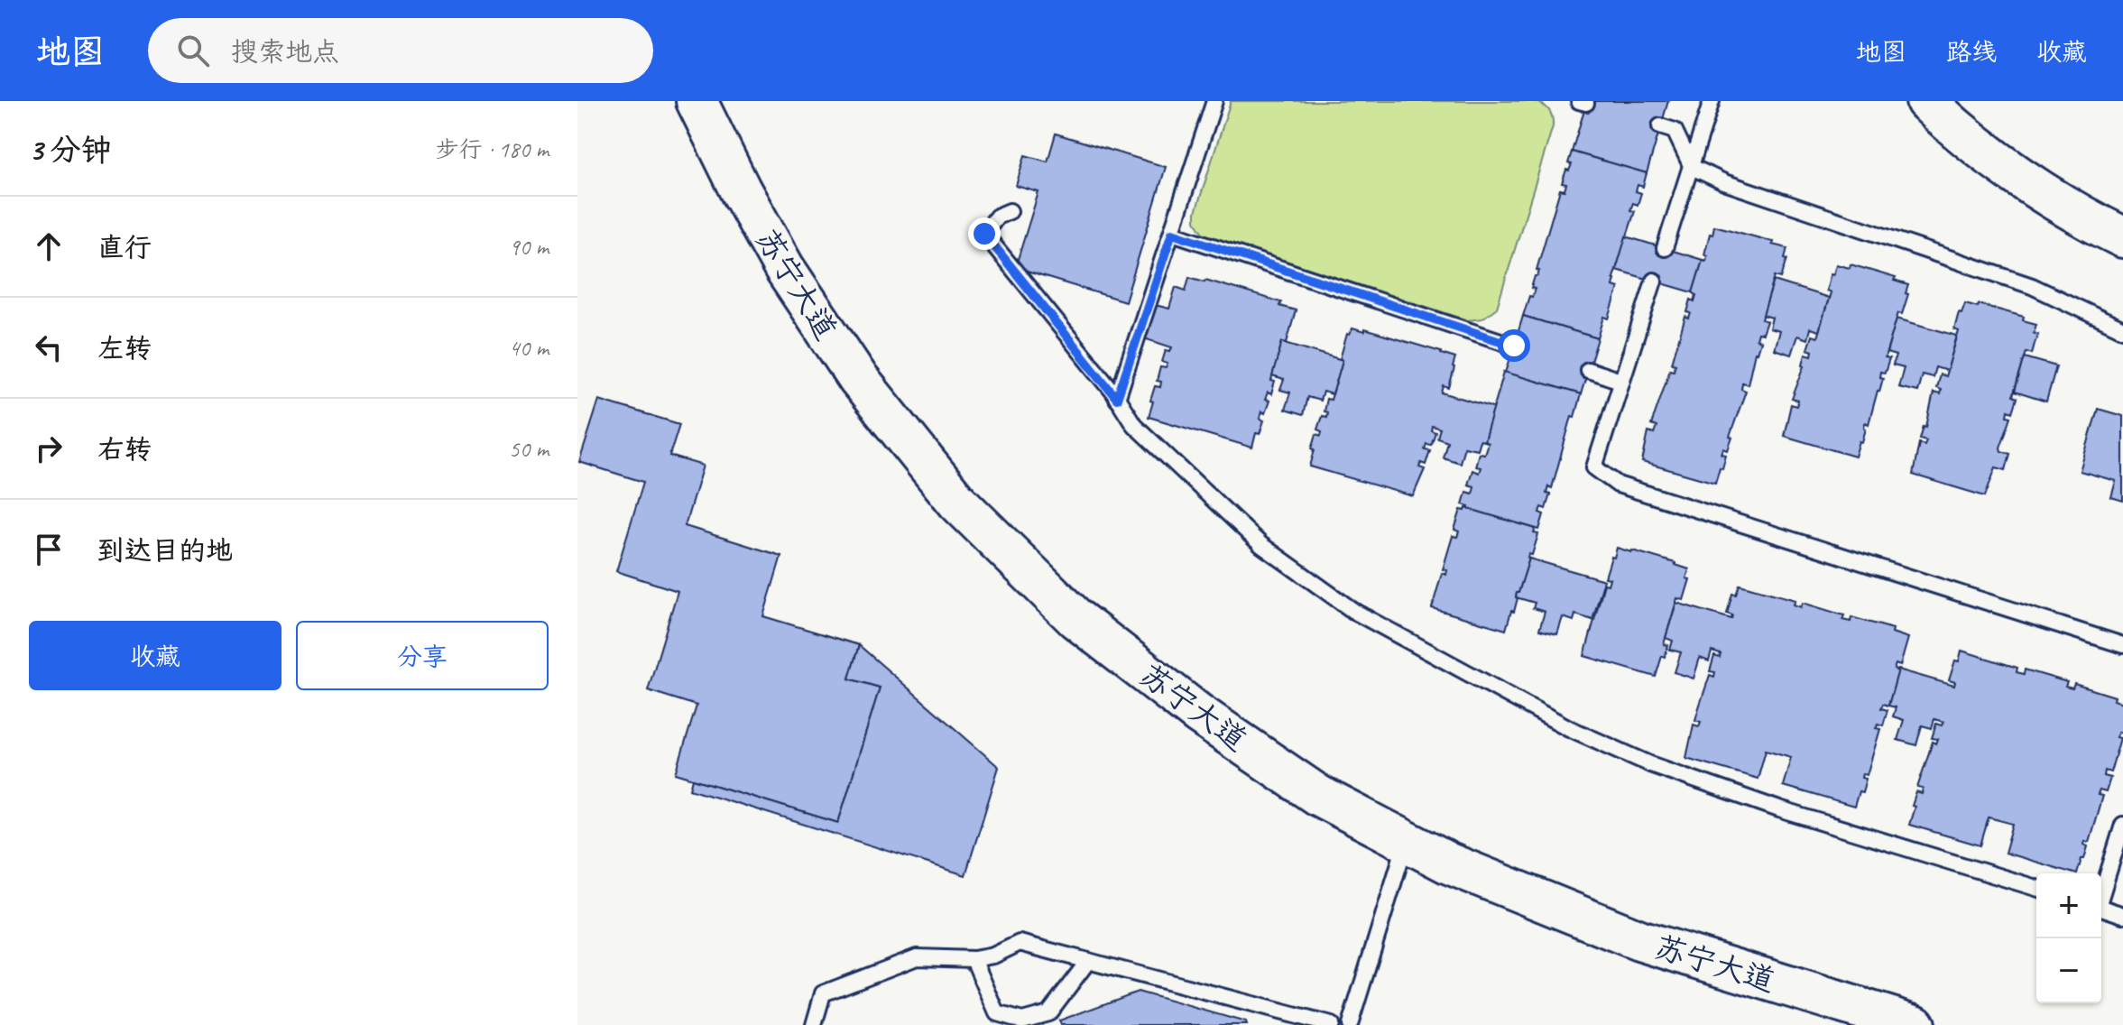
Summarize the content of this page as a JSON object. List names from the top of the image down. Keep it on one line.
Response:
{"streets":{"street":["苏宁大道"]},"page":{"header":"地图","search":"搜索地点","nav":["地图","路线","收藏"],"heading":["3 分钟","步行 · 180 m"],"list":[["直行","90 m"],["左转","40 m"],["右转","50 m"],"到达目的地"],"buttons":["收藏","分享"],"map_buttons":["+","−"]}}
